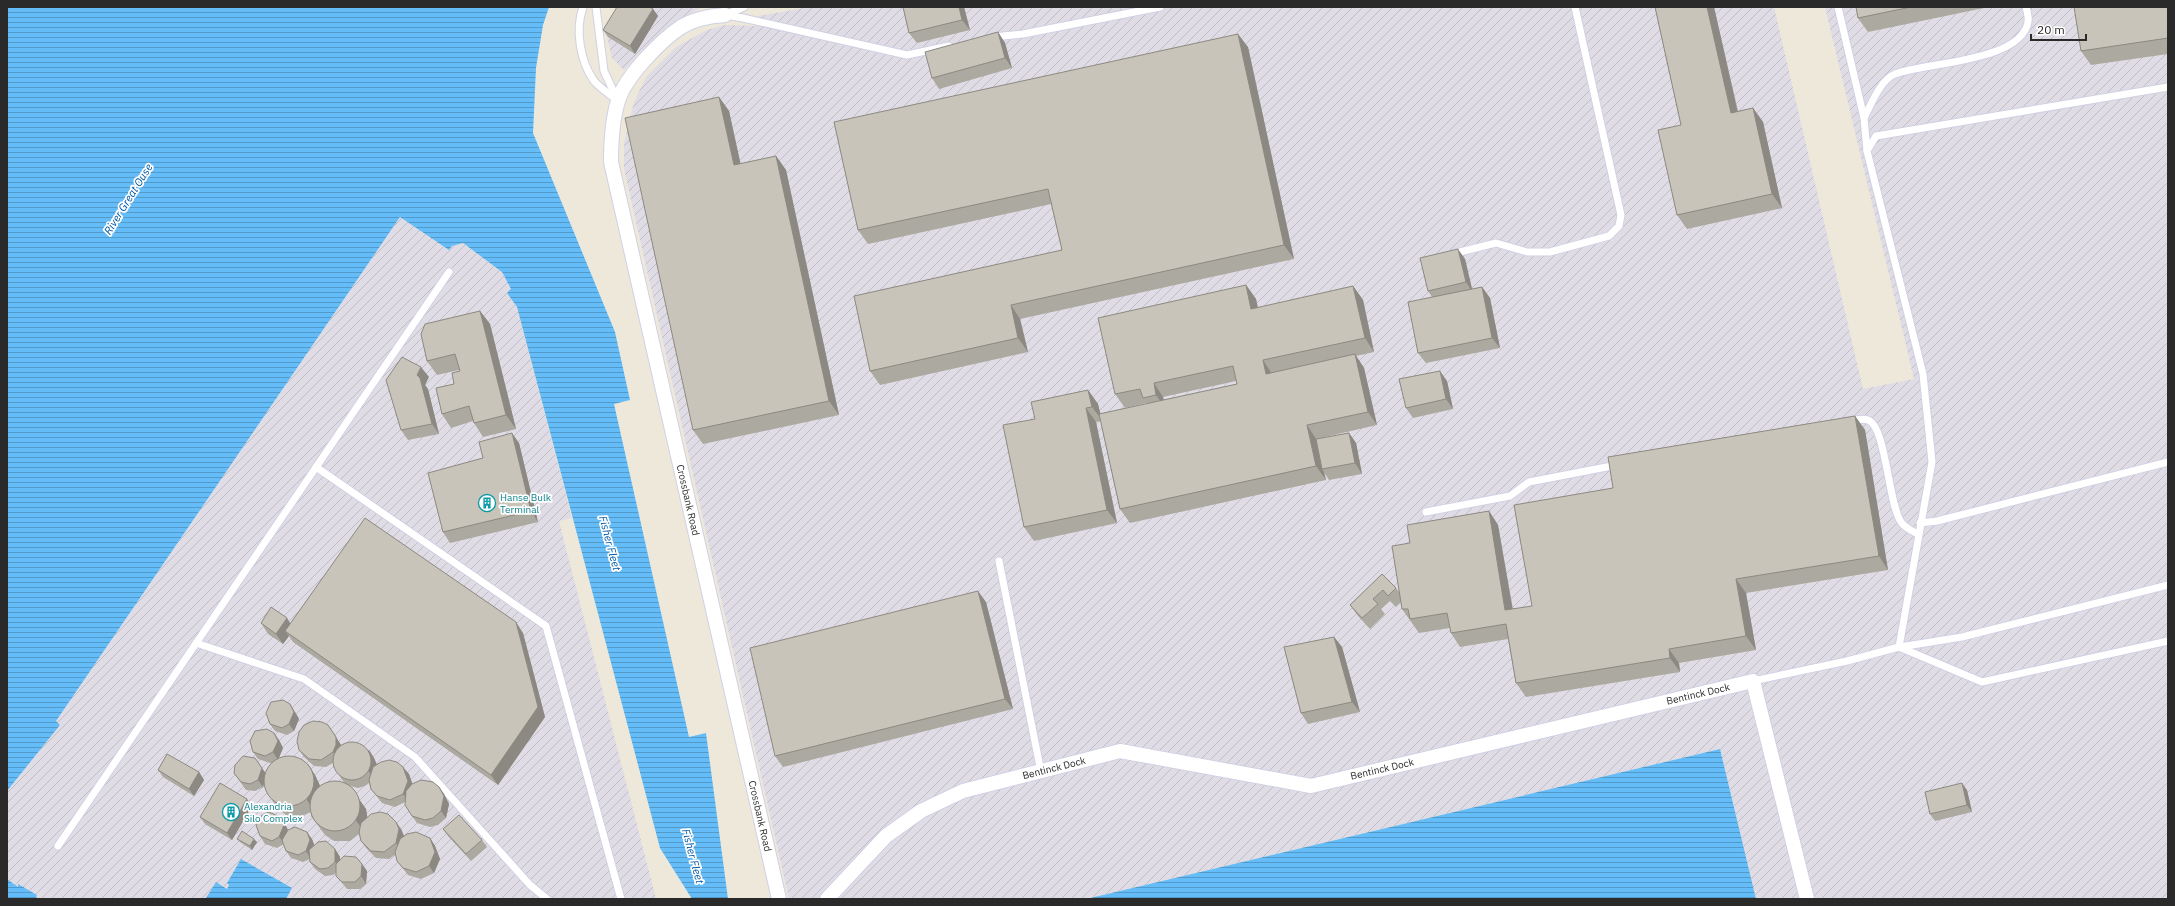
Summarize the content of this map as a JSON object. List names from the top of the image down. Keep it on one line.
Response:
{"streets":{"street":["Crossbank Road","Bentinck Dock"]},"water":["River Great Ouse","Fisher Fleet"],"places":{"building":["Hanse Bulk Terminal","Alexandria Silo Complex"]},"scale_bar":"20 m"}
